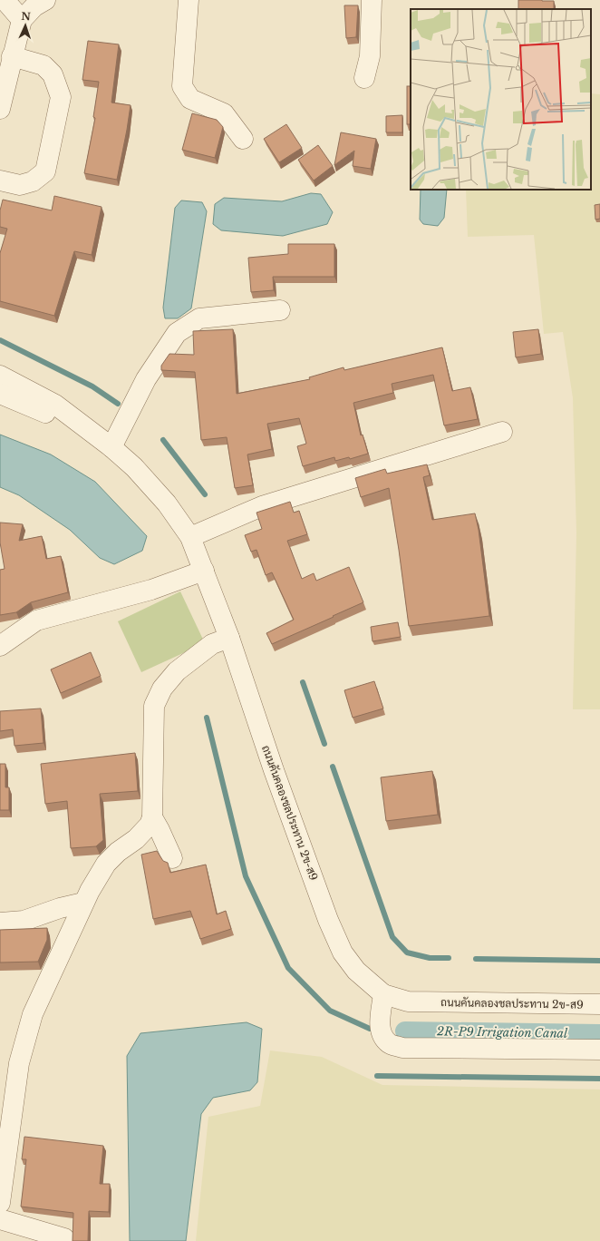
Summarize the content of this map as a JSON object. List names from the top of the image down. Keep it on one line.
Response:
{"streets":{"street":["ถนนคันคลองชลประทาน 2ข-ส9"]},"water":["2R-P9 Irrigation Canal"],"north":"top"}
